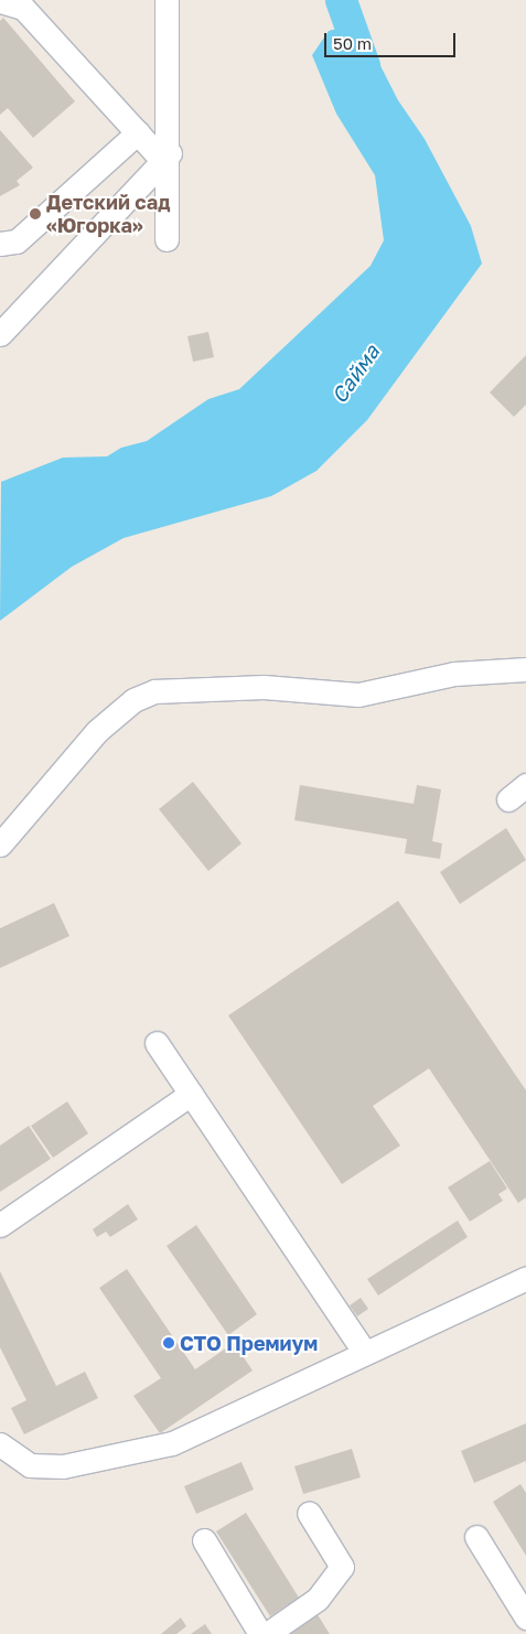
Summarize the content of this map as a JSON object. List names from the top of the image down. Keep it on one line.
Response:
{"water":["Сайма"],"places":["Детский сад «Югорка»","СТО Премиум"],"scale_bar":"50 m"}
